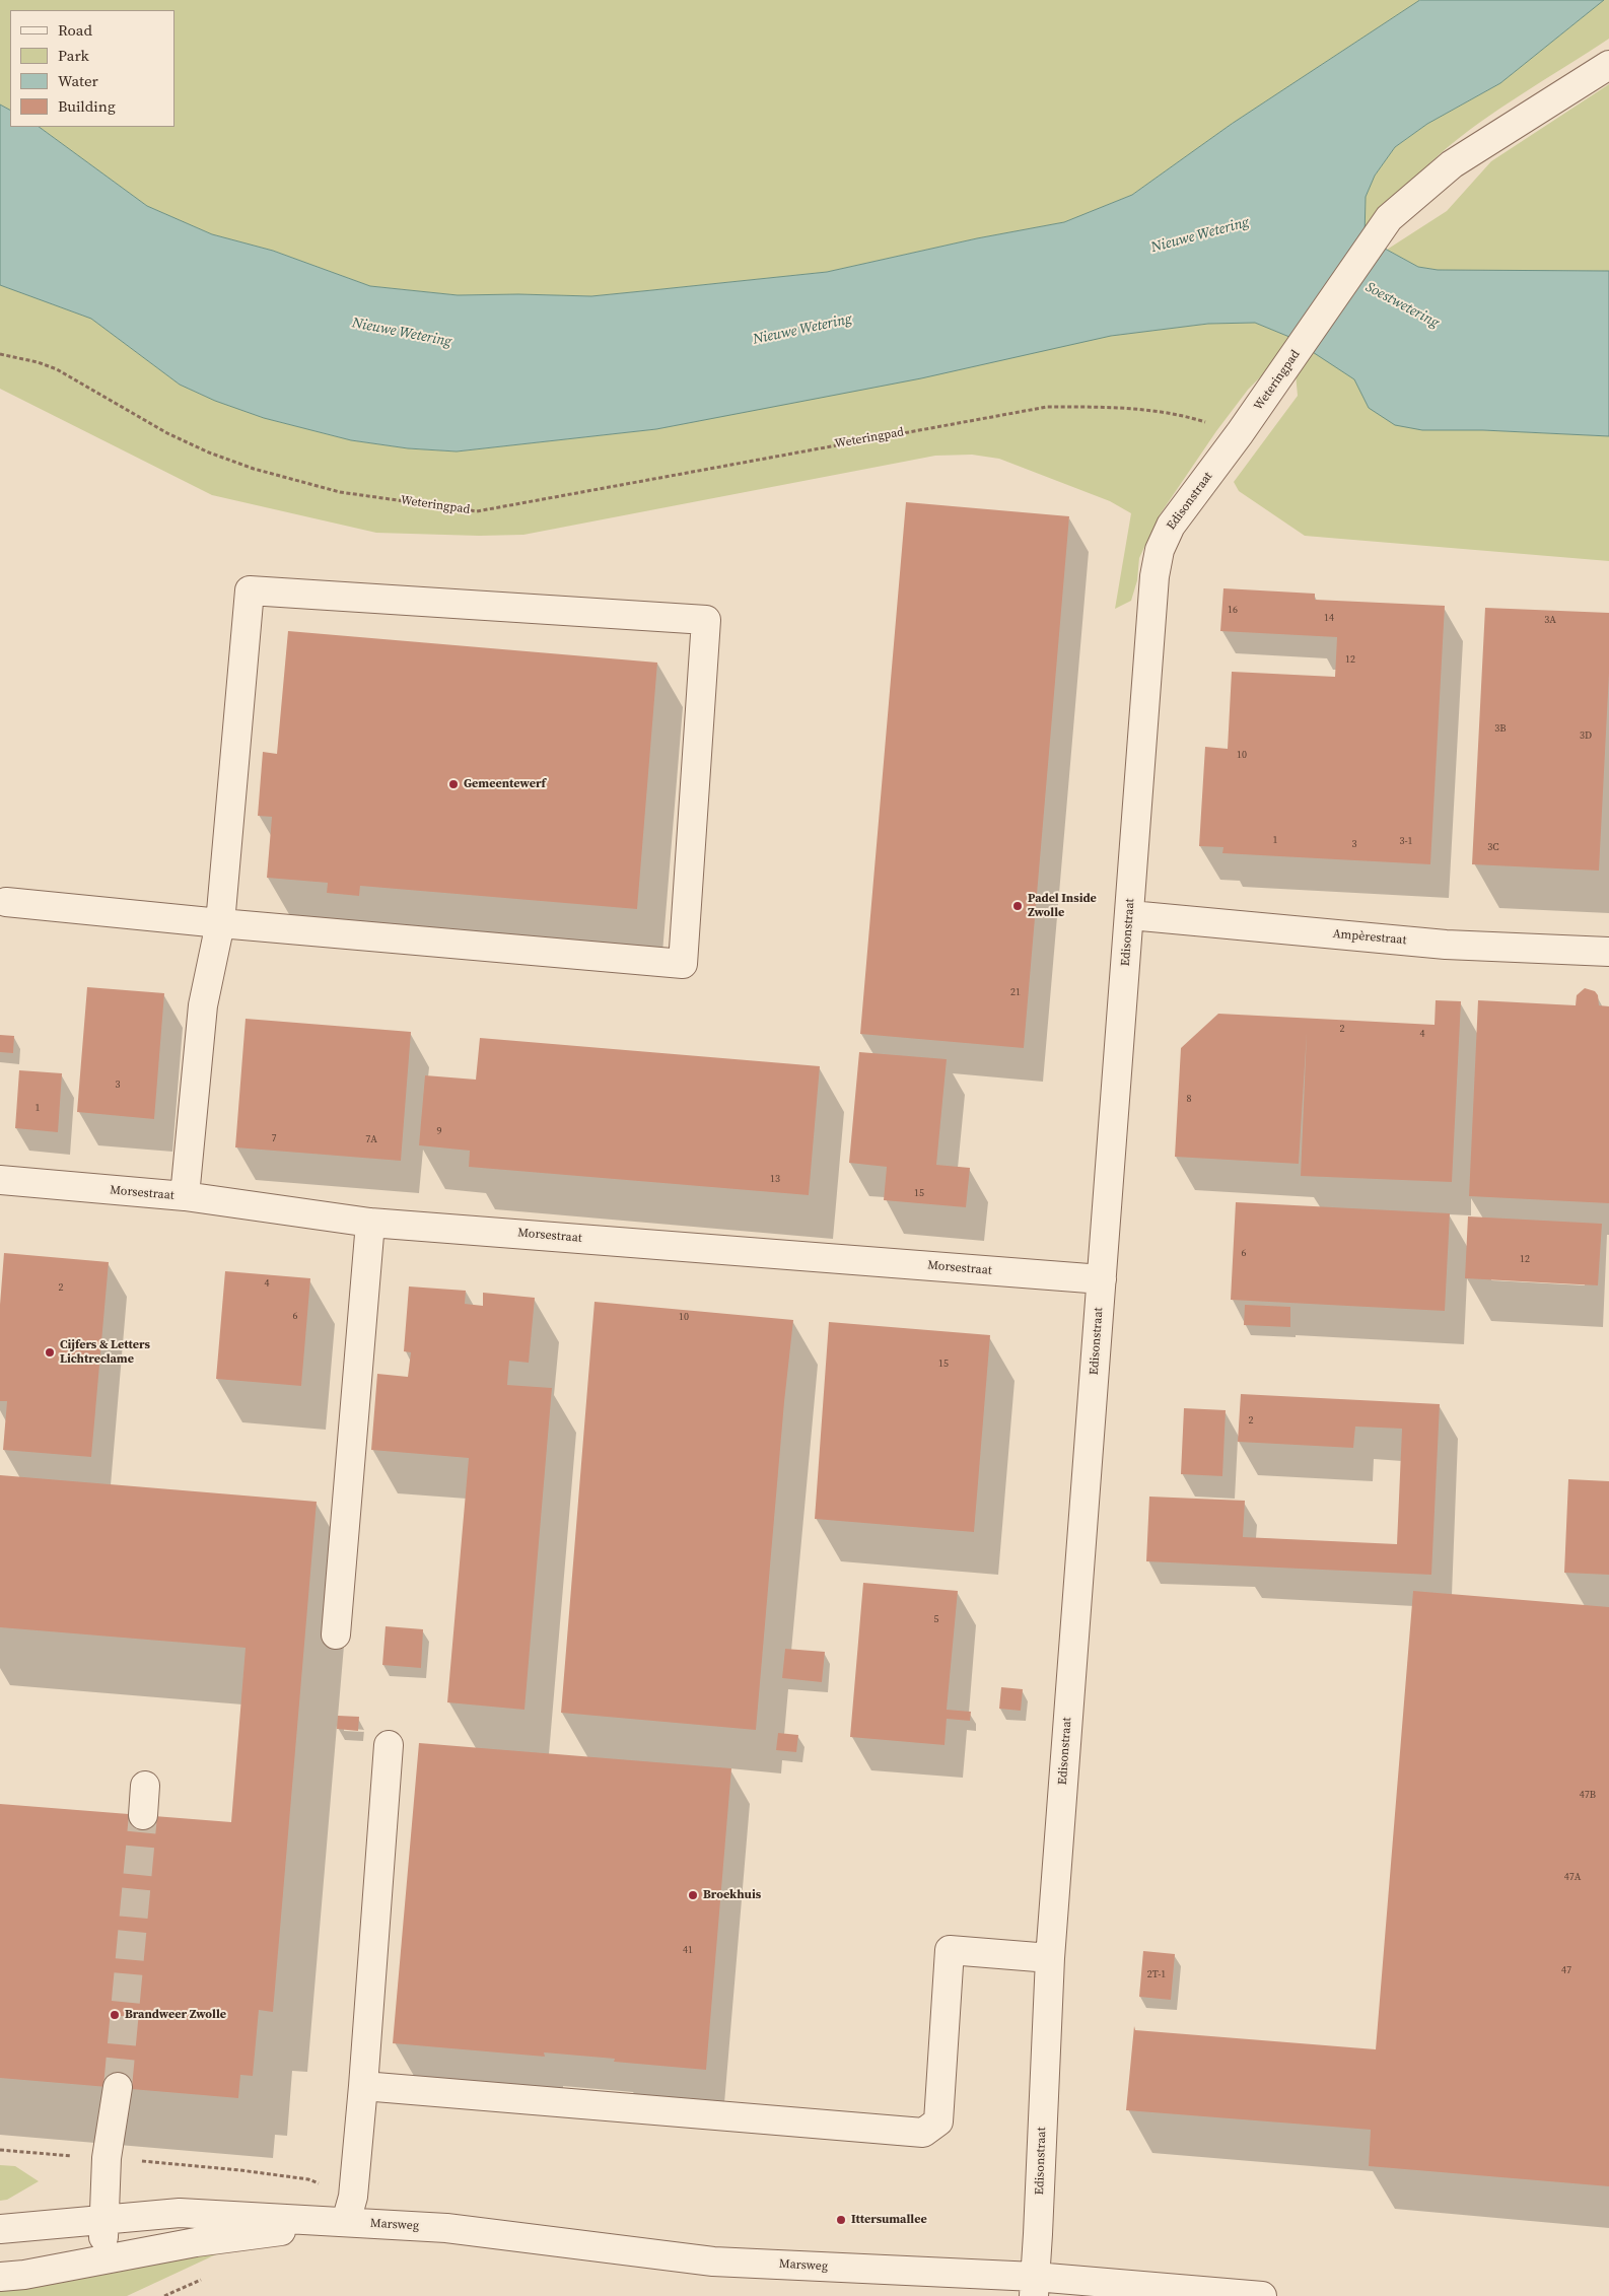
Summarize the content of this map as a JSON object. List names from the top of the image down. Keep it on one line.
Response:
{"streets":{"street":["Weteringpad","Edisonstraat","Ampèrestraat","Morsestraat","Marsweg"]},"crossings":[["Weteringpad","Edisonstraat"],["Edisonstraat","Ampèrestraat"],["Edisonstraat","Morsestraat"],["Edisonstraat","Marsweg"]],"water":["Nieuwe Wetering","Soestwetering"],"places":["Gemeentewerf","Padel Inside Zwolle","Cijfers & Letters Lichtreclame","Broekhuis","Brandweer Zwolle","Ittersumallee"],"house_numbers":["16","14","3A","12","3B","3D","10","1","3-1","3","3C","21","2","4","3","8","1","9","7","7A","13","15","6","12","4","2","6","10","15","2","5","47B","47A","41","47","2T-1"],"legend":["Road","Park","Water","Building"]}
